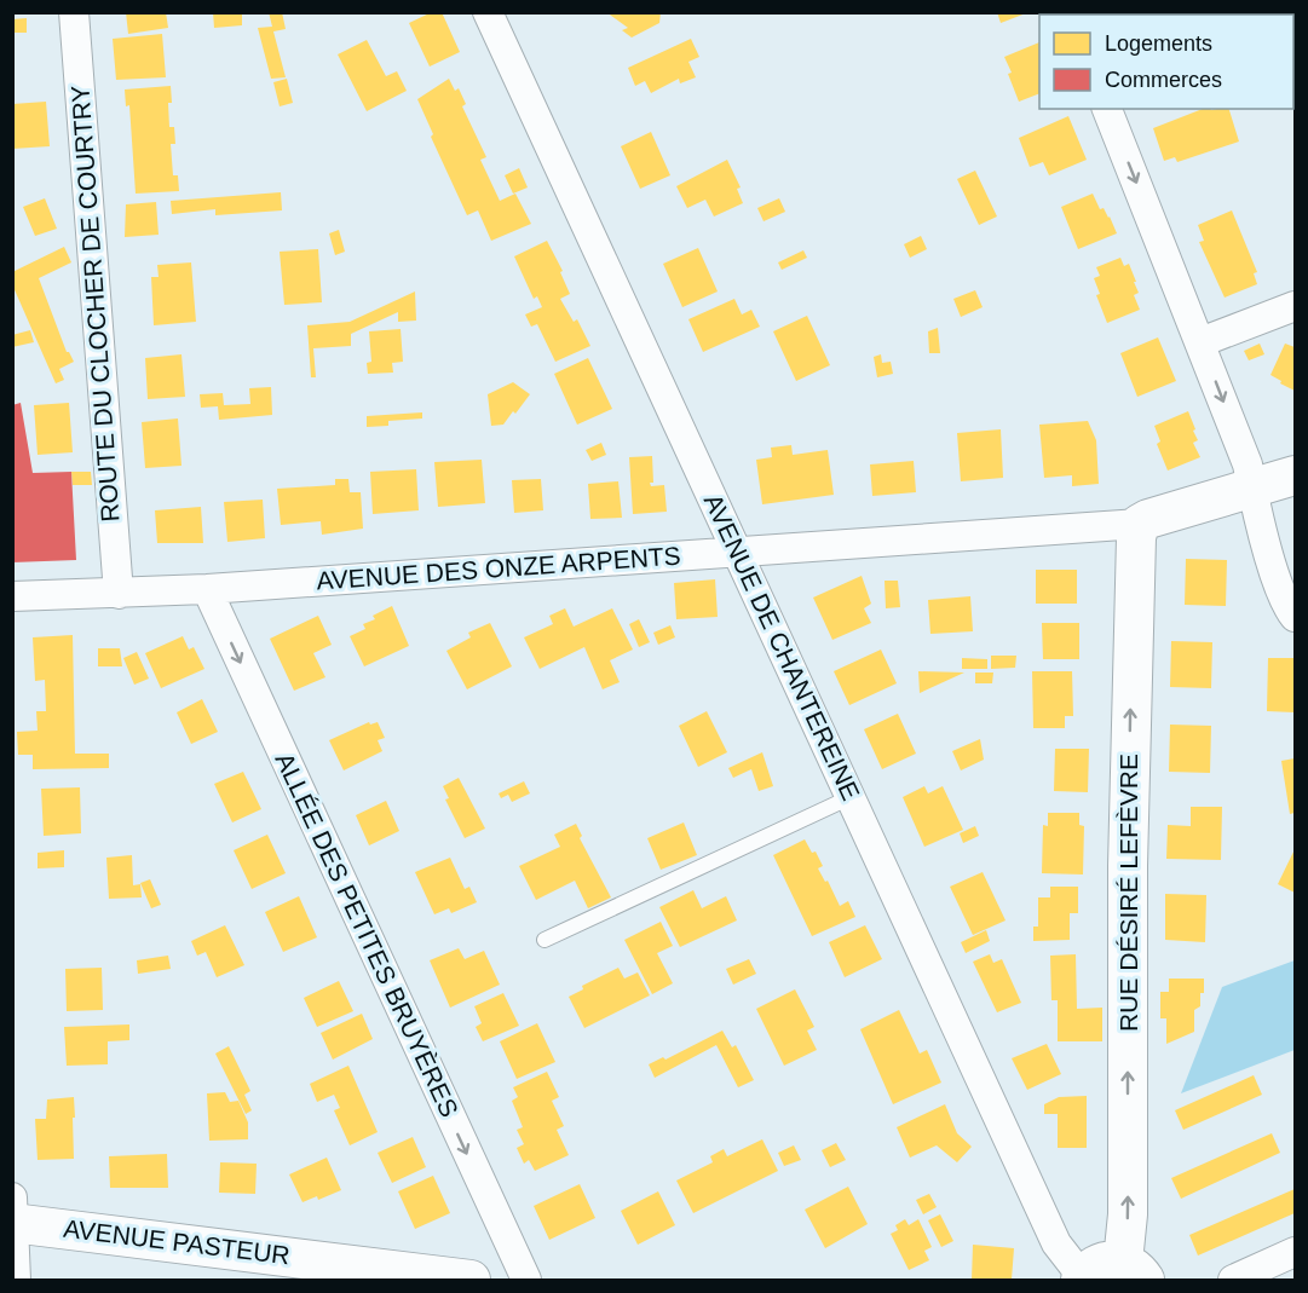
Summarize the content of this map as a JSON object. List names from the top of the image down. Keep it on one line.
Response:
{"streets":{"street":["ROUTE DU CLOCHER DE COURTRY","AVENUE DES ONZE ARPENTS","AVENUE DE CHANTEREINE","RUE DÉSIRÉ LEFÈVRE","ALLÉE DES PETITES BRUYÈRES","AVENUE PASTEUR"]},"crossings":[["ROUTE DU CLOCHER DE COURTRY","AVENUE DES ONZE ARPENTS"],["AVENUE DES ONZE ARPENTS","AVENUE DE CHANTEREINE"],["AVENUE DES ONZE ARPENTS","RUE DÉSIRÉ LEFÈVRE"],["AVENUE DES ONZE ARPENTS","ALLÉE DES PETITES BRUYÈRES"]],"one_way":["RUE DÉSIRÉ LEFÈVRE","ALLÉE DES PETITES BRUYÈRES"],"legend":["Logements","Commerces"]}
